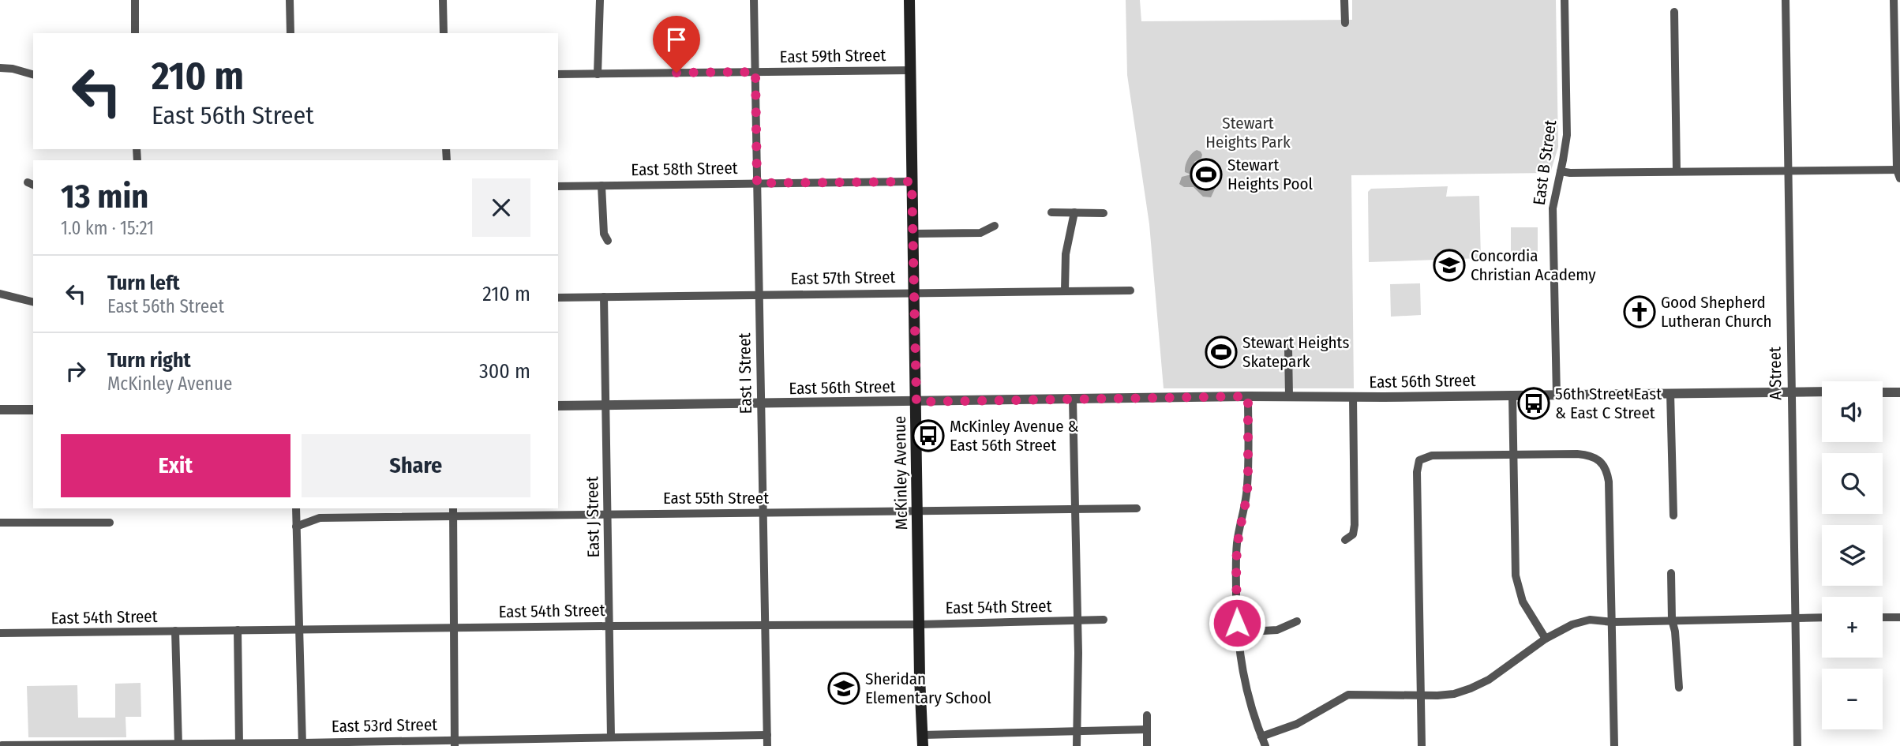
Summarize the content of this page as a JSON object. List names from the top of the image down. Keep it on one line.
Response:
{"streets":{"main road":["McKinley Avenue"],"street":["East 59th Street","East B Street","East 58th Street","East 57th Street","East I Street","A Street","East 56th Street","East 55th Street","East J Street","East 54th Street","East 53rd Street"]},"crossings":[["East 59th Street","East I Street"],["East 59th Street","McKinley Avenue"],["East B Street","East 56th Street"],["East 58th Street","East I Street"],["East 58th Street","McKinley Avenue"],["East 57th Street","East I Street"],["East 57th Street","McKinley Avenue"],["East 57th Street","East J Street"],["East I Street","East 56th Street"],["East I Street","East 55th Street"],["East I Street","East 54th Street"],["East I Street","East 53rd Street"],["A Street","East 56th Street"],["East 56th Street","McKinley Avenue"],["East 56th Street","East J Street"],["McKinley Avenue","East 55th Street"],["McKinley Avenue","East 54th Street"],["East 55th Street","East J Street"],["East J Street","East 54th Street"],["East J Street","East 53rd Street"]],"parks":["Stewart Heights Park"],"places":{"sports":["Stewart Heights Pool","Stewart Heights Skatepark"],"school or university":["Concordia Christian Academy","Sheridan Elementary School"],"church":["Good Shepherd Lutheran Church"],"bus stop":["56th Street East & East C Street","McKinley Avenue & East 56th Street"]},"page":{"turn":["210 m","East 56th Street"],"heading":["13 min","1.0 km · 15:21"],"list":[{"name":"Turn left","note":"East 56th Street","value":"210 m"},{"name":"Turn right","note":"McKinley Avenue","value":"300 m"}],"map_buttons":["+","−"],"buttons":["Exit","Share"]}}
